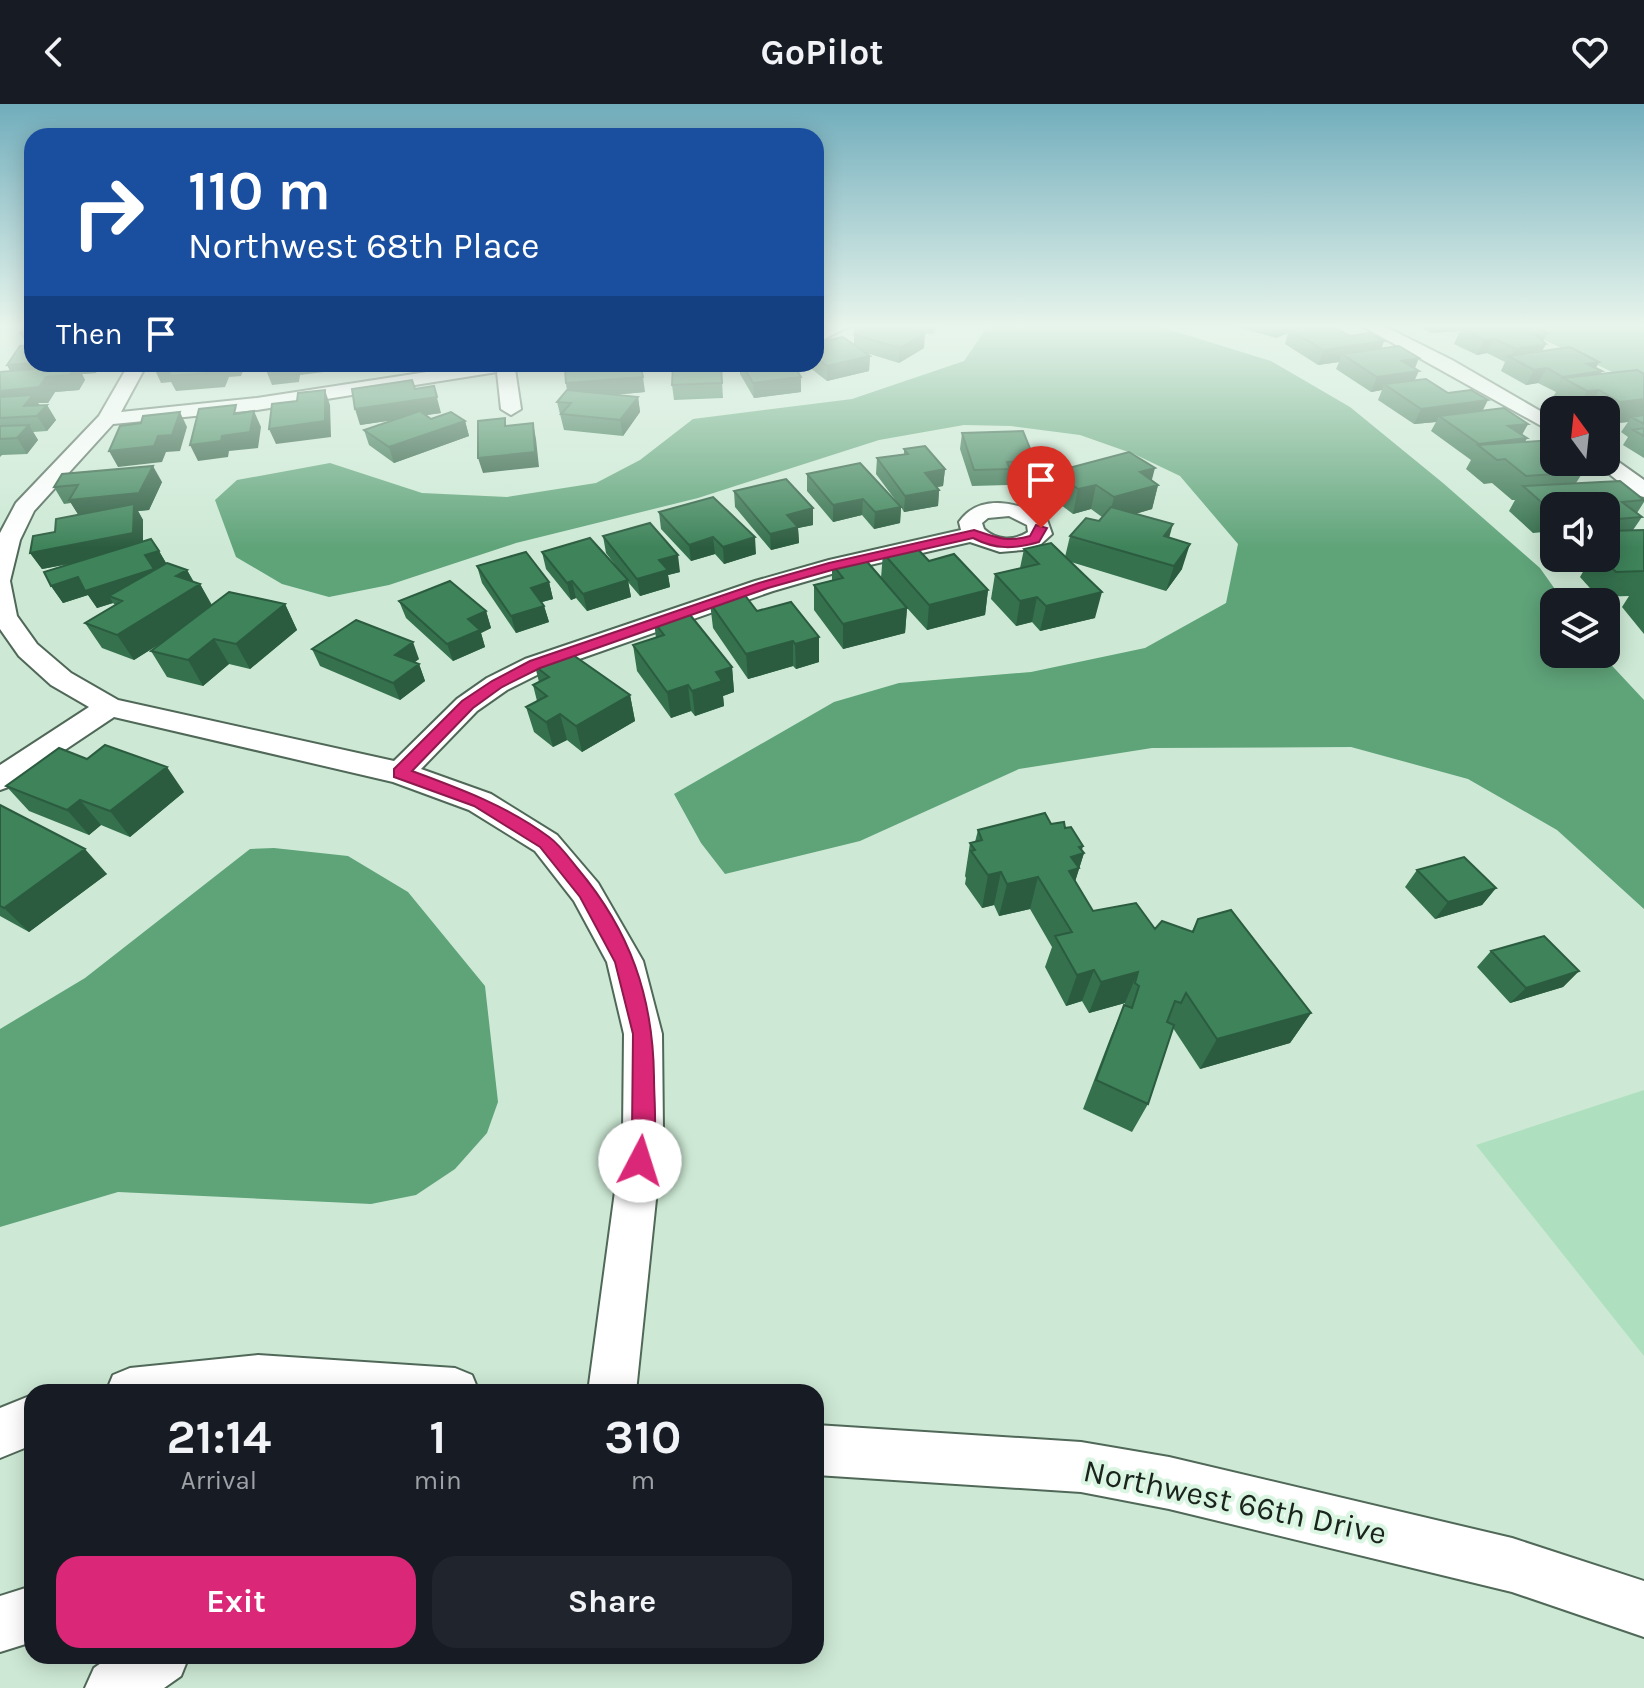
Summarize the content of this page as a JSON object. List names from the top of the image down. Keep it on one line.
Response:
{"streets":{"street":["Northwest 66th Drive"]},"north":"top","page":{"header":"GoPilot","turn":["110 m","Northwest 68th Place"],"then":"Then","eta":["21:14","Arrival","1","min","310","m"],"buttons":["Exit","Share"]}}
